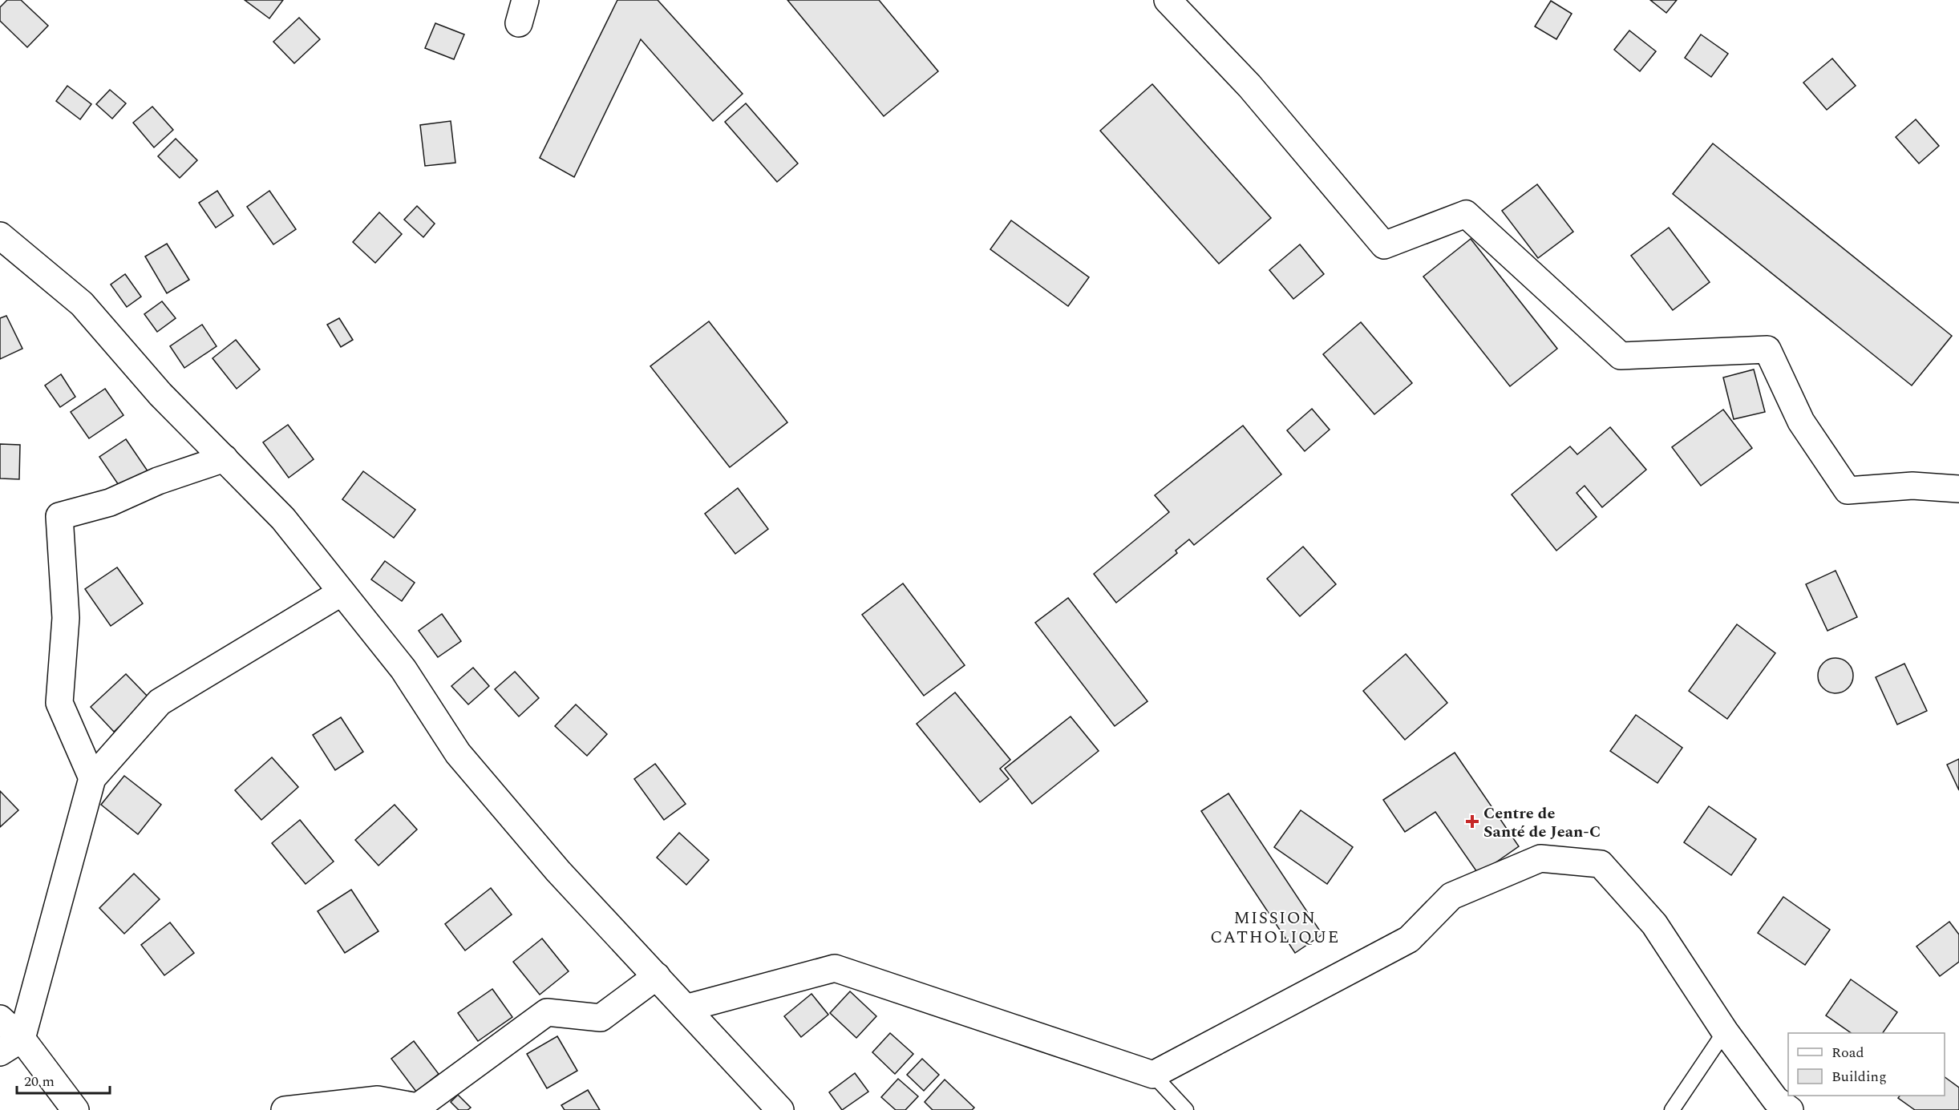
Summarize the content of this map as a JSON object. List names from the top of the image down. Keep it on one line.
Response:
{"districts":["MISSION CATHOLIQUE"],"places":{"health":["Centre de Santé de Jean-C"]},"legend":["Road","Building"],"scale_bar":"20 m"}
